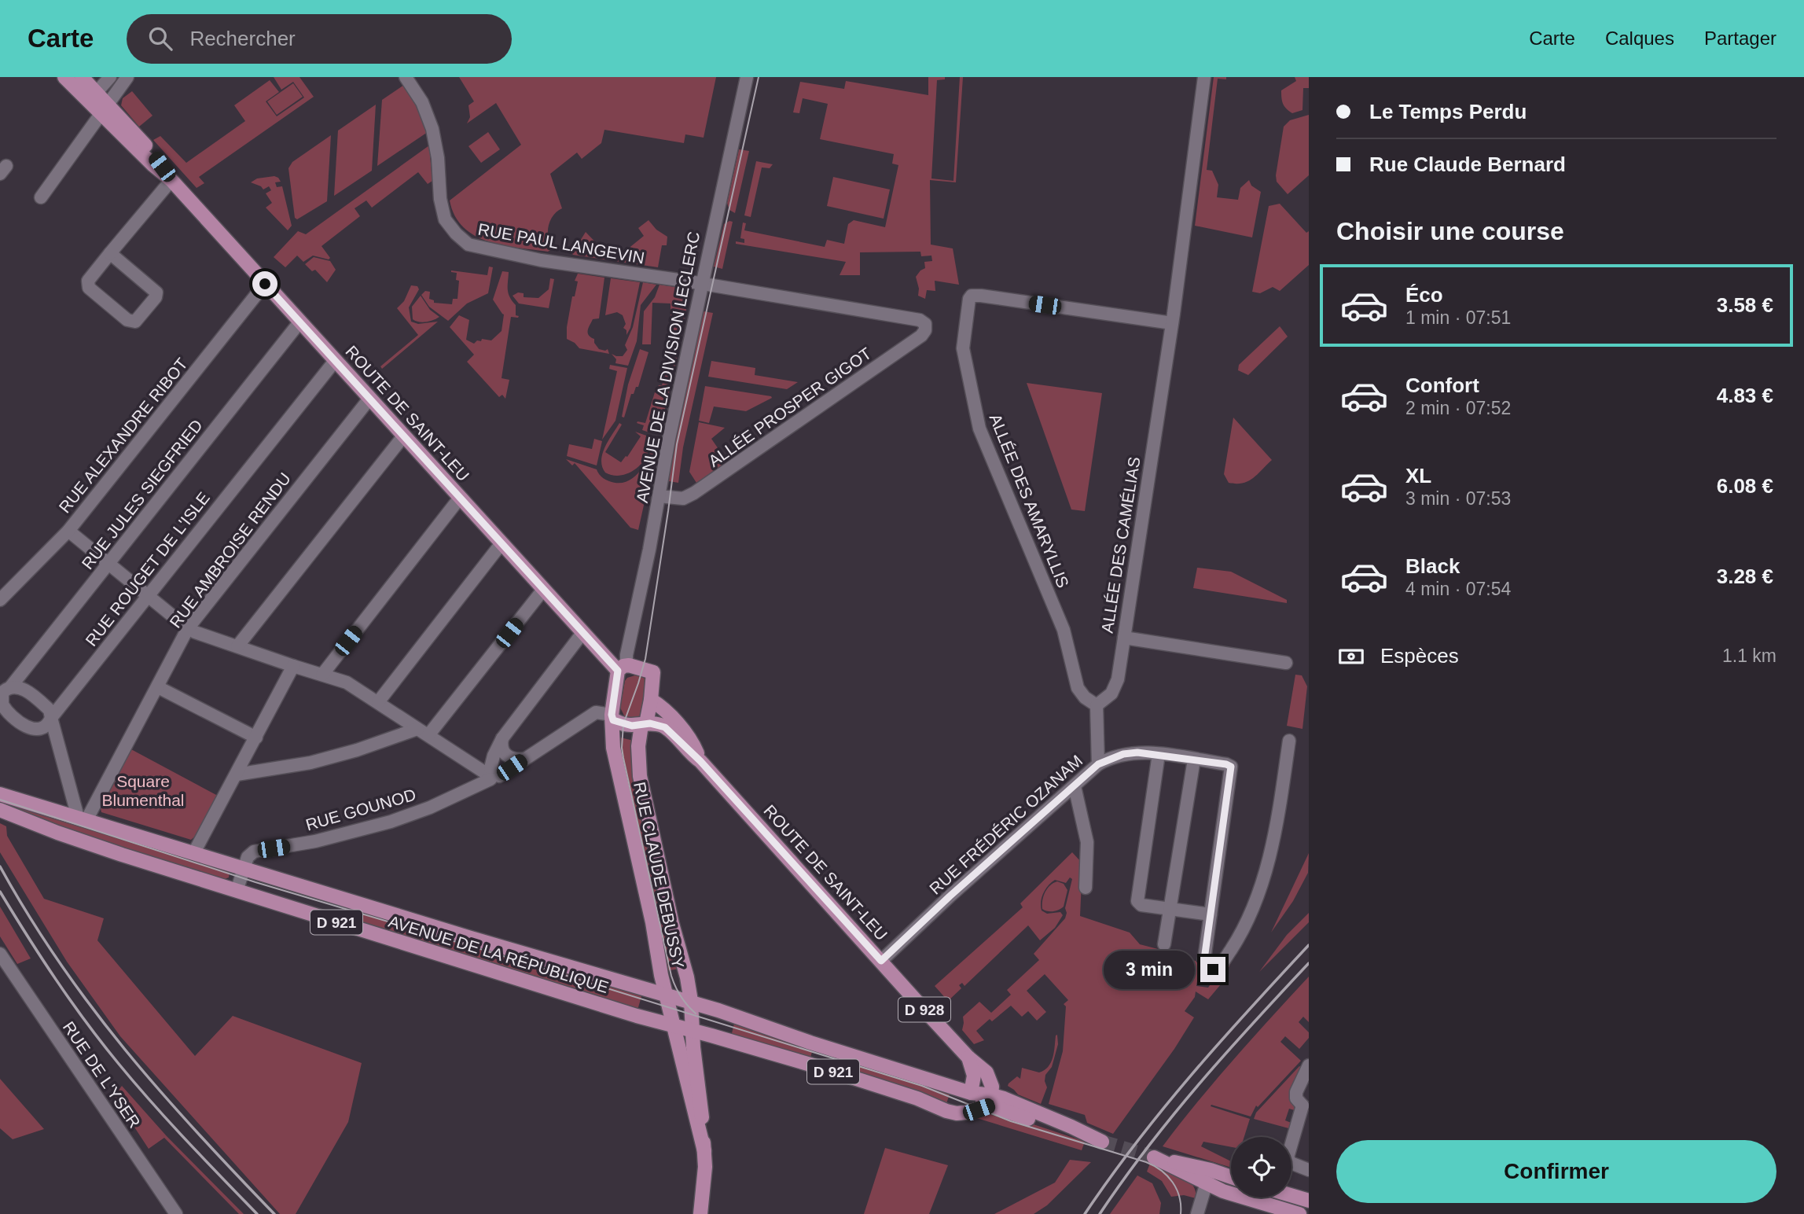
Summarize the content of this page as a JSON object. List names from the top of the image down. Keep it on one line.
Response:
{"streets":{"main road":["ROUTE DE SAINT-LEU","RUE CLAUDE DEBUSSY","D 921","AVENUE DE LA RÉPUBLIQUE","D 928"],"street":["RUE PAUL LANGEVIN","AVENUE DE LA DIVISION LECLERC","ALLÉE PROSPER GIGOT","RUE ALEXANDRE RIBOT","RUE JULES SIEGFRIED","ALLÉE DES AMARYLLIS","ALLÉE DES CAMÉLIAS","RUE AMBROISE RENDU","RUE ROUGET DE L'ISLE","RUE GOUNOD","RUE FRÉDÉRIC OZANAM","RUE DE L'YSER"]},"crossings":[["RUE PAUL LANGEVIN","AVENUE DE LA DIVISION LECLERC"],["RUE PAUL LANGEVIN","ALLÉE PROSPER GIGOT"],["AVENUE DE LA DIVISION LECLERC","ALLÉE PROSPER GIGOT"],["AVENUE DE LA DIVISION LECLERC","ROUTE DE SAINT-LEU"],["AVENUE DE LA DIVISION LECLERC","RUE CLAUDE DEBUSSY"],["ROUTE DE SAINT-LEU","RUE ALEXANDRE RIBOT"],["ROUTE DE SAINT-LEU","RUE JULES SIEGFRIED"],["ROUTE DE SAINT-LEU","RUE AMBROISE RENDU"],["ROUTE DE SAINT-LEU","RUE ROUGET DE L'ISLE"],["ROUTE DE SAINT-LEU","RUE FRÉDÉRIC OZANAM"],["ROUTE DE SAINT-LEU","RUE CLAUDE DEBUSSY"],["ROUTE DE SAINT-LEU","AVENUE DE LA RÉPUBLIQUE"],["ROUTE DE SAINT-LEU","D 928"],["ALLÉE DES AMARYLLIS","ALLÉE DES CAMÉLIAS"],["RUE AMBROISE RENDU","AVENUE DE LA RÉPUBLIQUE"],["RUE GOUNOD","RUE CLAUDE DEBUSSY"],["RUE GOUNOD","AVENUE DE LA RÉPUBLIQUE"],["RUE GOUNOD","D 928"],["RUE CLAUDE DEBUSSY","AVENUE DE LA RÉPUBLIQUE"],["RUE CLAUDE DEBUSSY","D 928"]],"parks":["Square Blumenthal"],"page":{"header":"Carte","search":"Rechercher","nav":["Carte","Calques","Partager"],"banner":["Le Temps Perdu","Rue Claude Bernard"],"heading":"Choisir une course","list":[{"name":"Éco","note":"1 min · 07:51","value":"3.58 €"},{"name":"Confort","note":"2 min · 07:52","value":"4.83 €"},{"name":"XL","note":"3 min · 07:53","value":"6.08 €"},{"name":"Black","note":"4 min · 07:54","value":"3.28 €"}],"pay":["Espèces","1.1 km"],"bubble":"3 min","buttons":"Confirmer"}}
